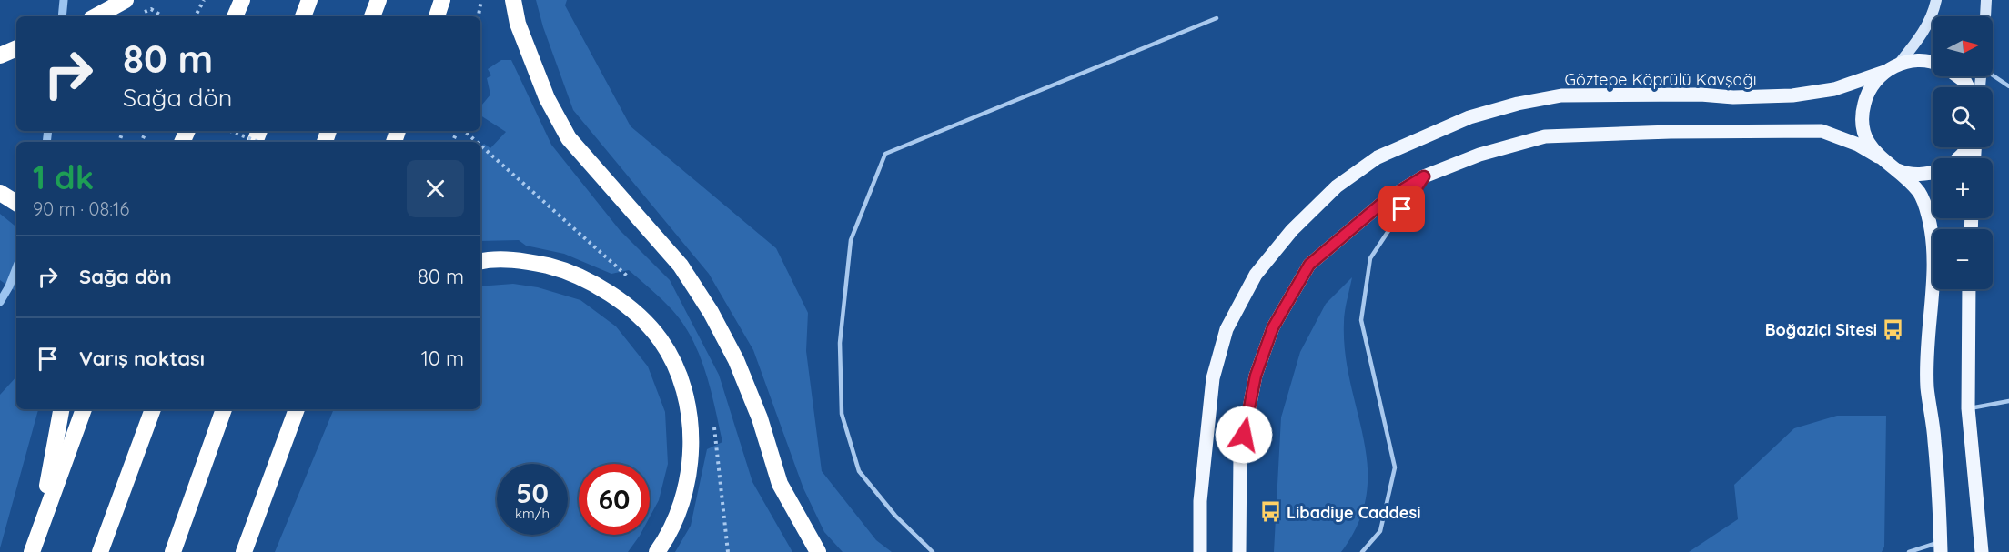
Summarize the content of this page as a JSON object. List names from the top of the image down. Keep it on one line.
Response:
{"streets":{"main road":["Göztepe Köprülü Kavşağı"]},"places":{"bus stop":["Boğaziçi Sitesi","Libadiye Caddesi"]},"north":"right","page":{"map_buttons":["+","−"],"turn":["80 m","Sağa dön"],"heading":["1 dk","90 m · 08:16"],"list":[{"name":"Sağa dön","value":"80 m"},{"name":"Varış noktası","value":"10 m"}],"speed":"50 km/h","limit":"60"}}
